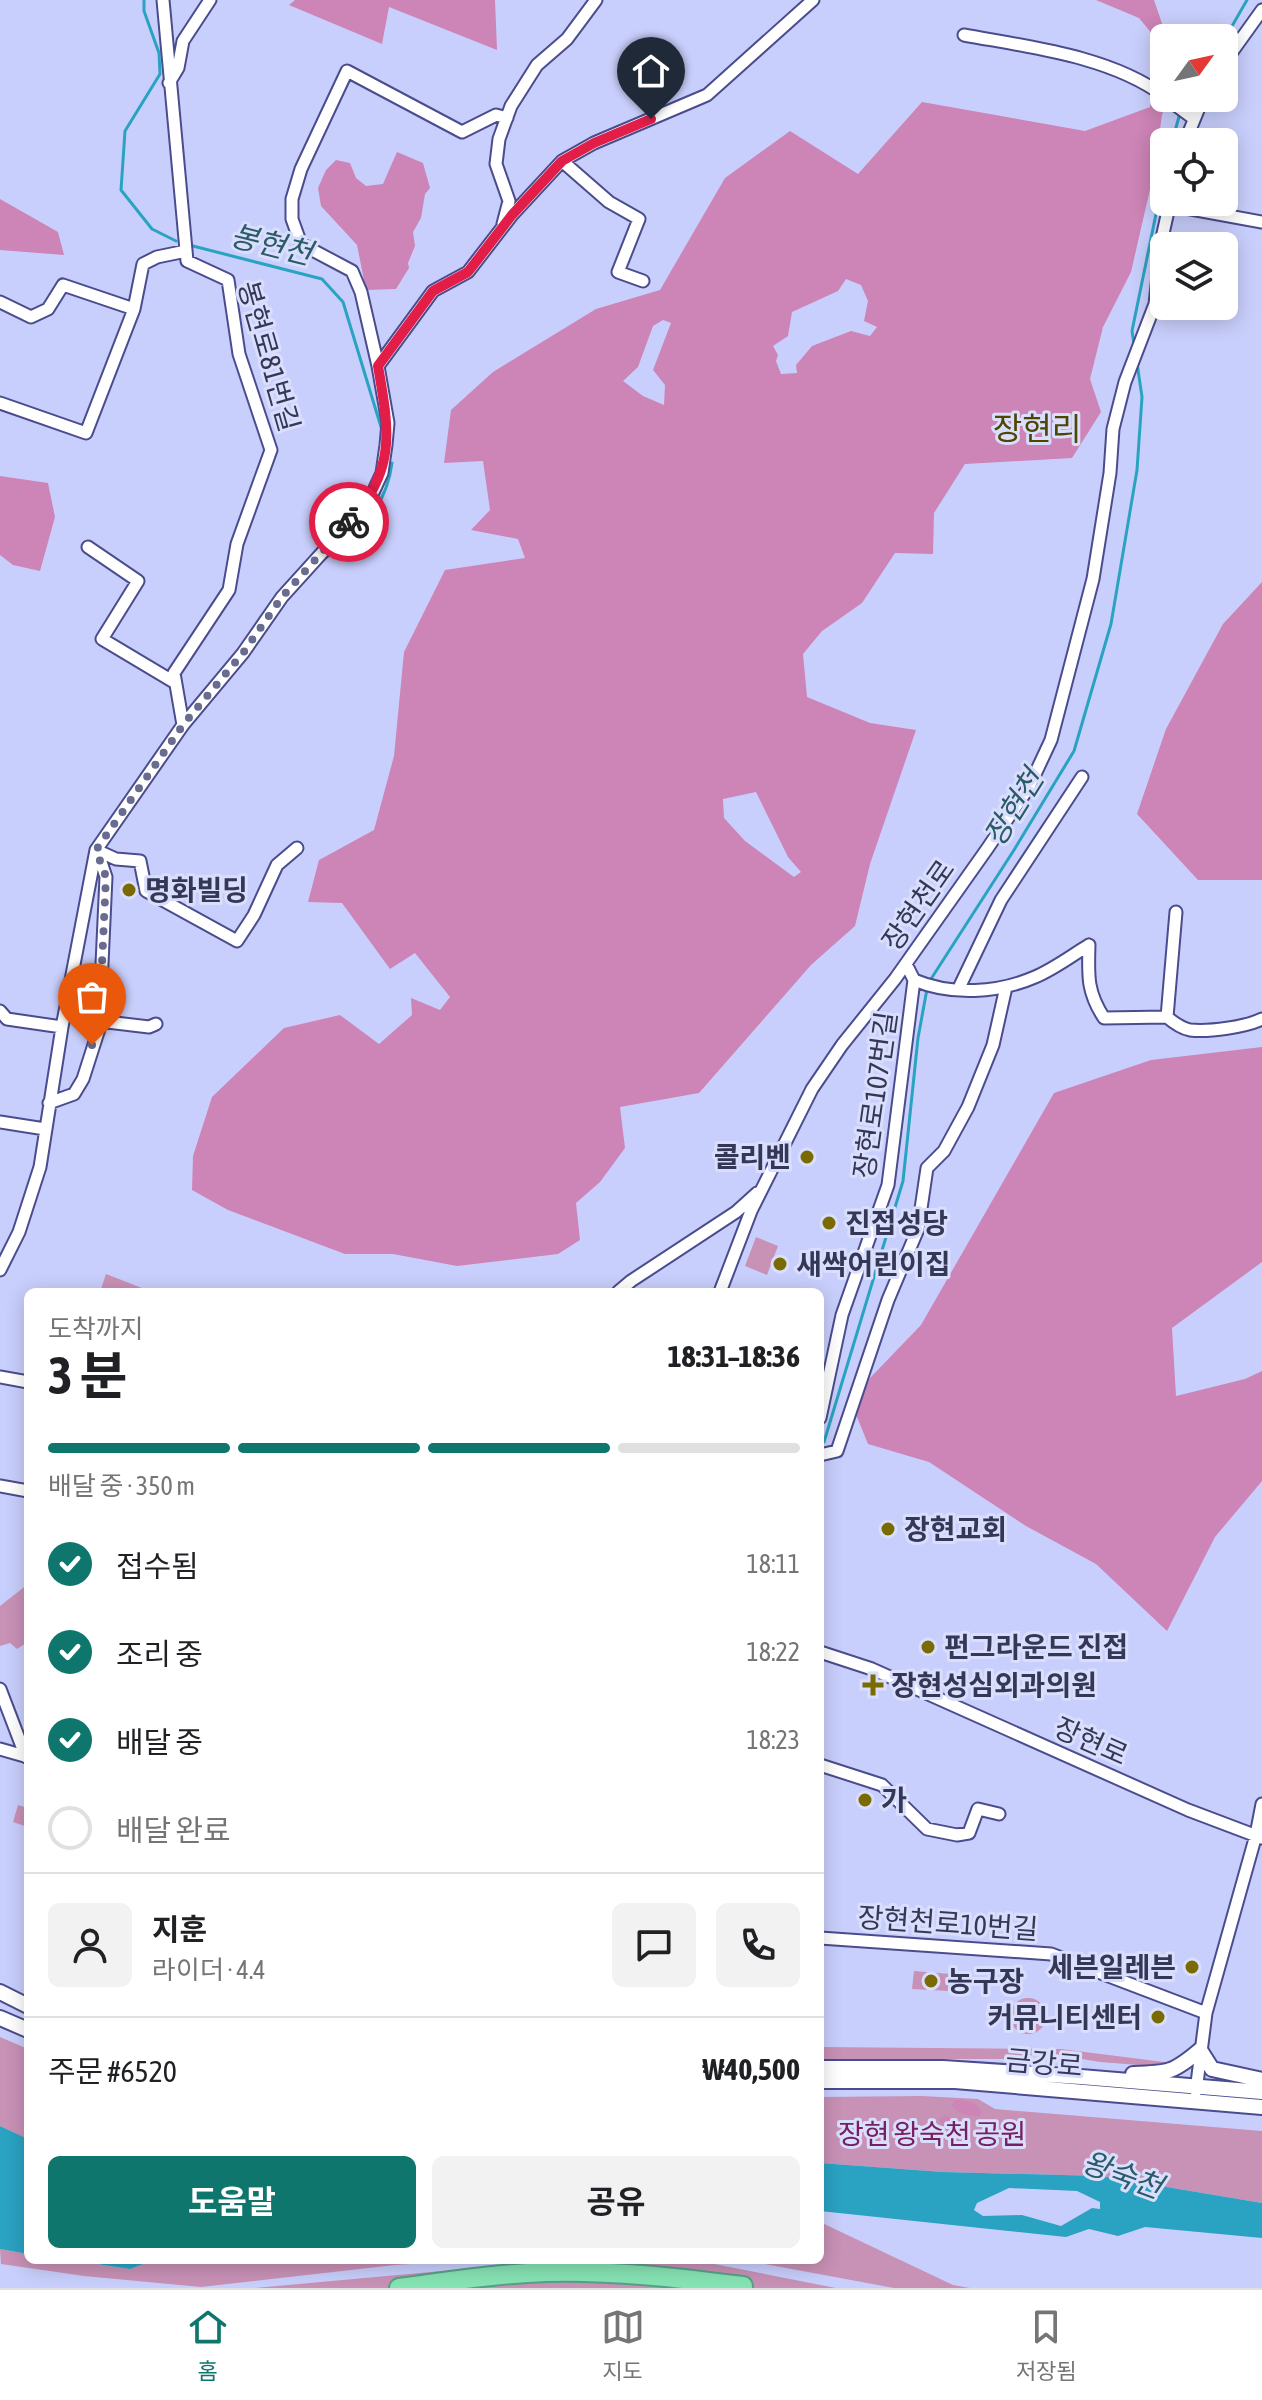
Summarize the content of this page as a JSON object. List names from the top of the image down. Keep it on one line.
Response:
{"streets":{"main road":["금강로"],"street":["봉현로81번길","장현천로","장현로107번길","장현로","장현천로10번길"]},"crossings":[["장현천로","장현로107번길"]],"districts":["장현리"],"water":["봉현천","장현천","왕숙천"],"parks":["장현 왕숙천 공원"],"places":{"other":["명화빌딩","콜리벤","진접성당","새싹어린이집","장현교회","펀그라운드 진접","가","세븐일레븐","농구장","커뮤니티센터"],"health":["장현성심외과의원"]},"north":"top right","page":{"heading":["3 분","도착까지","18:31–18:36"],"panel":["지훈","라이더 · 4.4","주문 #6520","₩40,500"],"bar":"배달 중 · 350 m","list":[["접수됨","18:11"],["조리 중","18:22"],["배달 중","18:23"],"배달 완료"],"buttons":["도움말","공유"],"tabs":["홈","지도","저장됨"]}}
